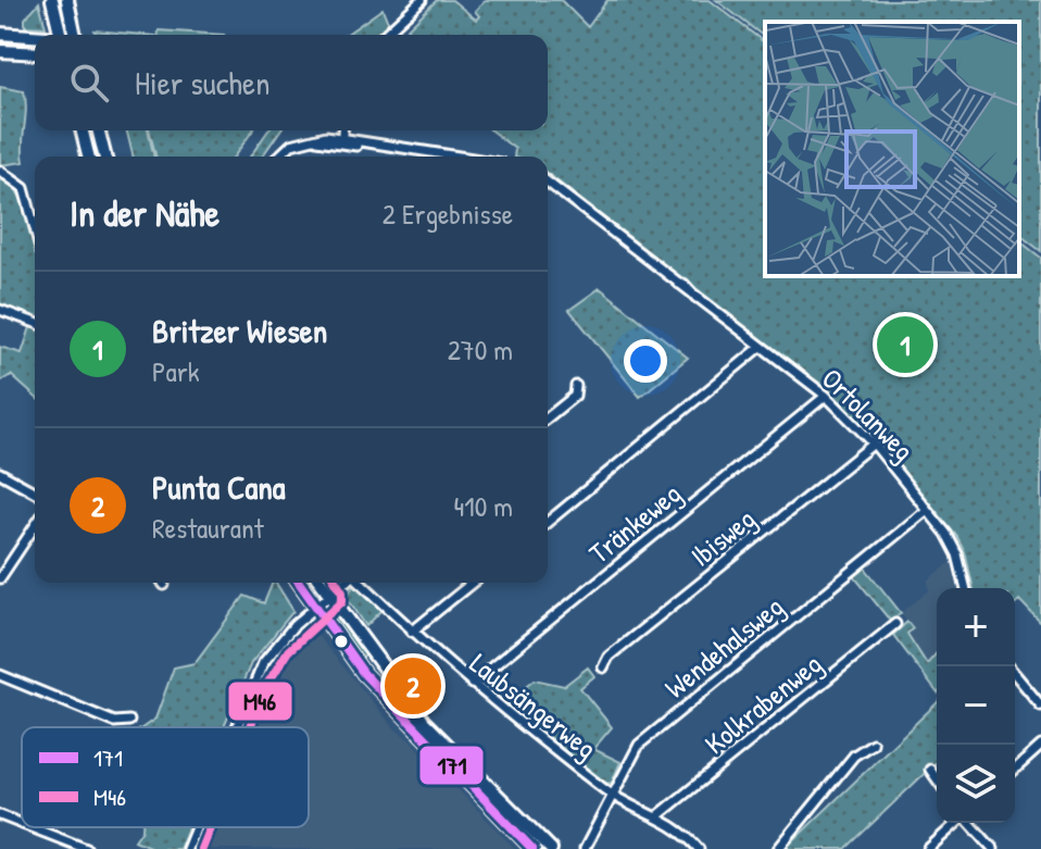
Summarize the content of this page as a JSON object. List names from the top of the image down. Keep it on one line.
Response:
{"streets":{"street":["Ortolanweg","Tränkeweg","Ibisweg","Wendehalsweg","Kolkrabenweg","Laubsängerweg"]},"crossings":[["Ortolanweg","Tränkeweg"],["Ortolanweg","Ibisweg"],["Ortolanweg","Wendehalsweg"],["Tränkeweg","Laubsängerweg"],["Wendehalsweg","Laubsängerweg"],["Kolkrabenweg","Laubsängerweg"]],"lines":["transit line 171","transit line M46"],"legend":["171","M46"],"page":{"search":"Hier suchen","heading":["In der Nähe","2 Ergebnisse"],"list":[{"mark":"1","name":"Britzer Wiesen","note":"Park","value":"270 m"},{"mark":"2","name":"Punta Cana","note":"Restaurant","value":"410 m"}],"pins":["1","2"],"map_buttons":["+","−"]}}
